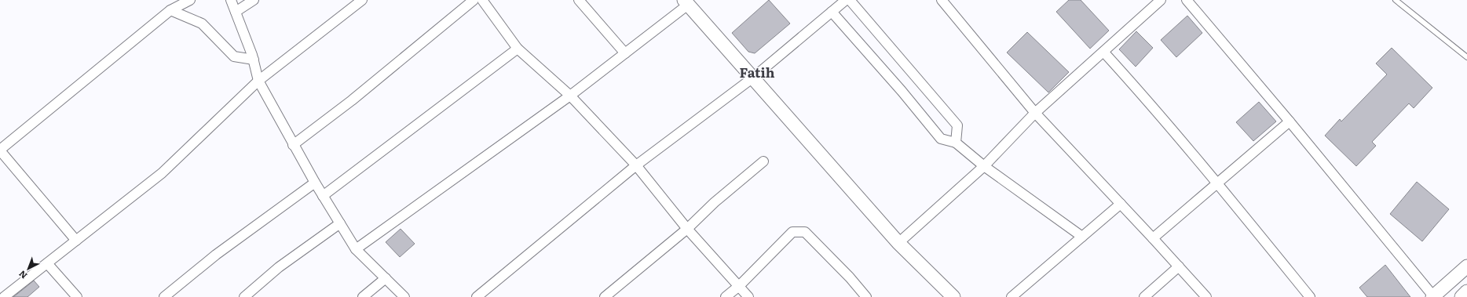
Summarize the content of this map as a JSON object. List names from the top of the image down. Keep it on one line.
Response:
{"districts":["Fatih"],"north":"bottom left"}
